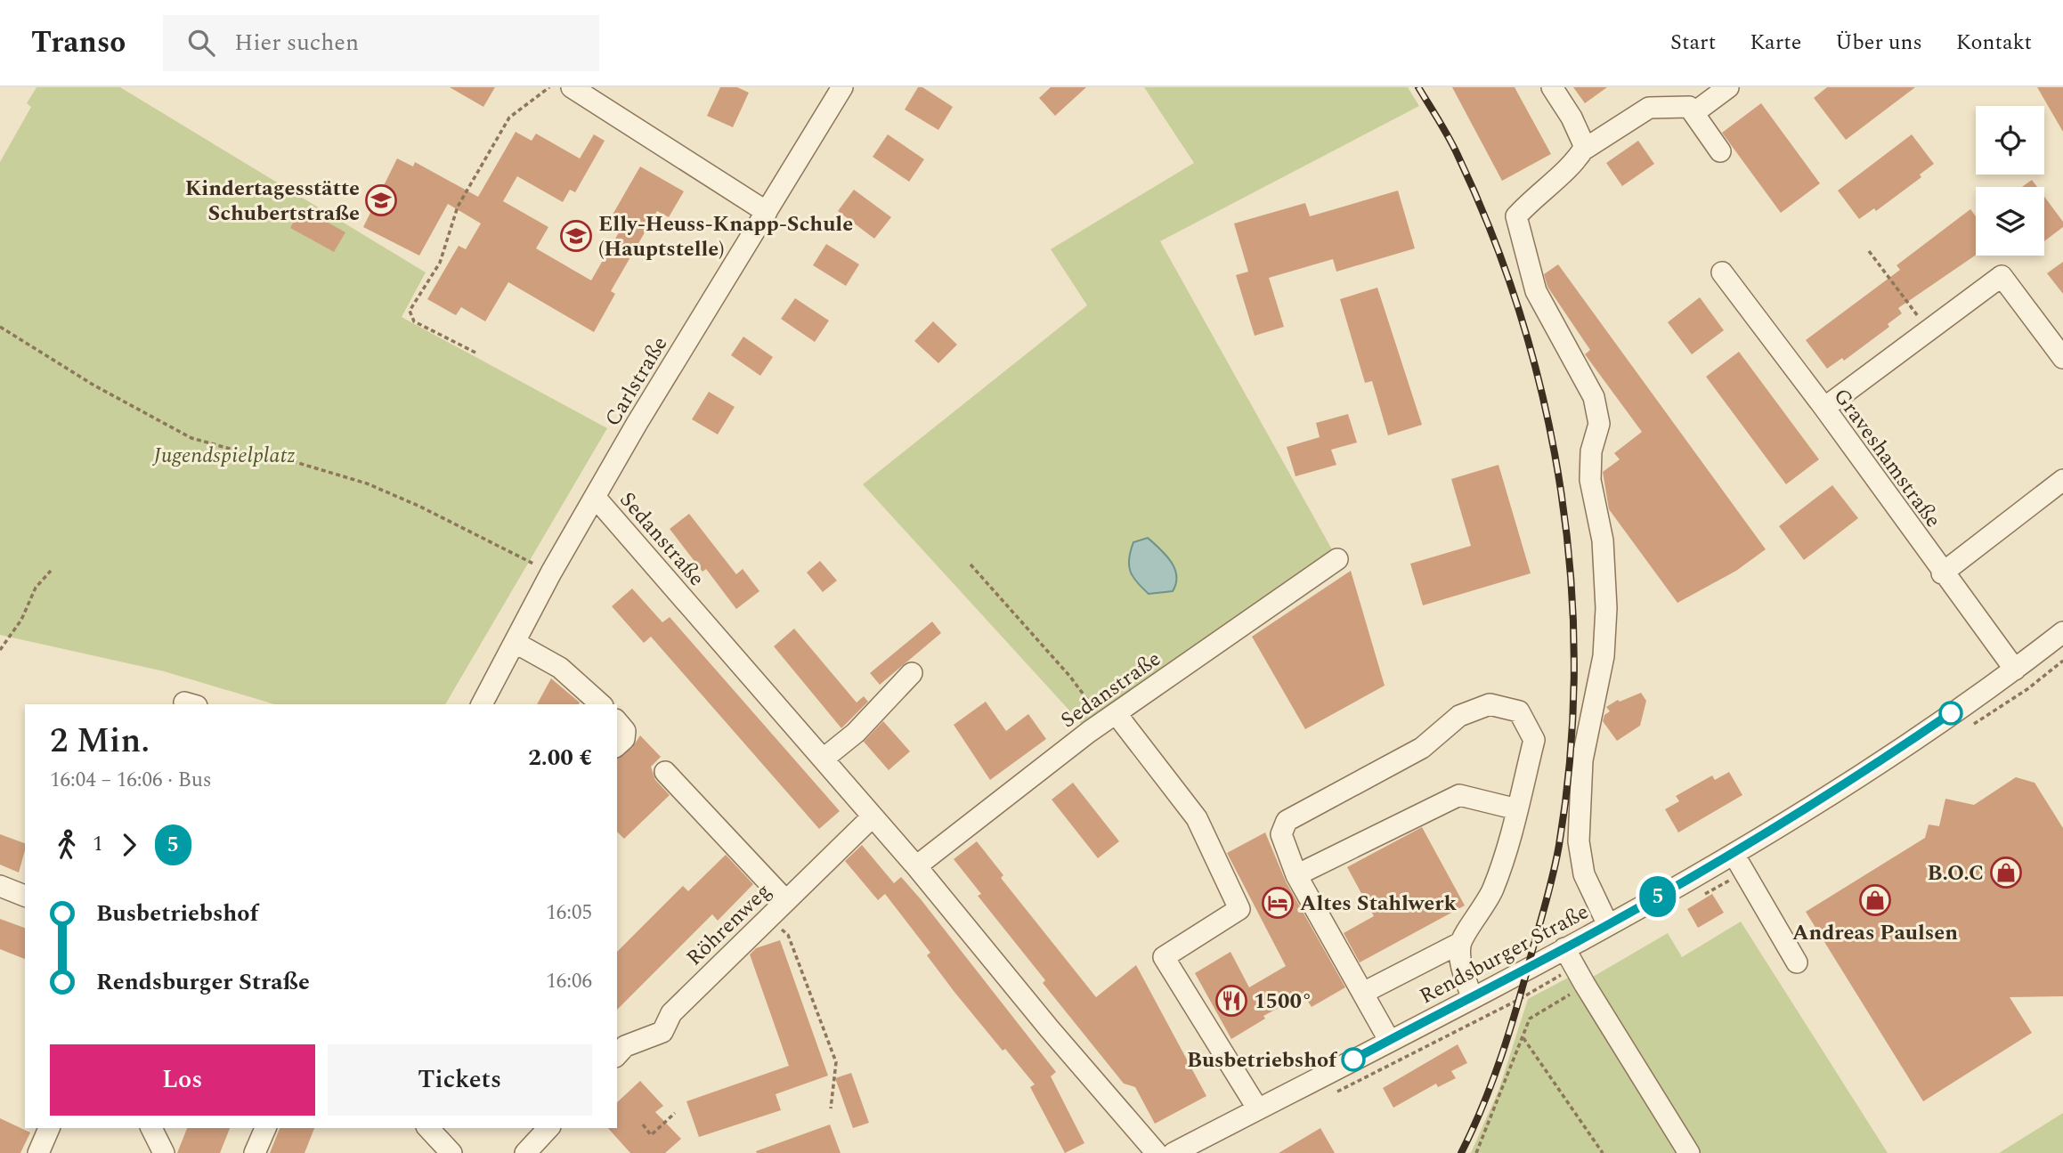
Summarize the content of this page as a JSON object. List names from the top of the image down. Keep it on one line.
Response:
{"streets":{"street":["Carlstraße","Graveshamstraße","Sedanstraße","Röhrenweg","Rendsburger Straße"]},"crossings":[["Carlstraße","Sedanstraße"],["Graveshamstraße","Rendsburger Straße"],["Sedanstraße","Röhrenweg"]],"parks":["Jugendspielplatz"],"places":{"school or university":["Kindertagesstätte Schubertstraße","Elly-Heuss-Knapp-Schule (Hauptstelle)"],"shop":["B.O.C","Andreas Paulsen"],"hotel":["Altes Stahlwerk"],"restaurant":["1500°"],"other":["Busbetriebshof"]},"lines":["bus line 5"],"page":{"header":"Transo","search":"Hier suchen","nav":["Start","Karte","Über uns","Kontakt"],"on_map":"5","heading":["2 Min.","16:04 – 16:06 · Bus","2.00 €"],"legs":["1","5"],"list":[{"name":"Busbetriebshof","value":"16:05"},{"name":"Rendsburger Straße","value":"16:06"}],"buttons":["Los","Tickets"]}}
